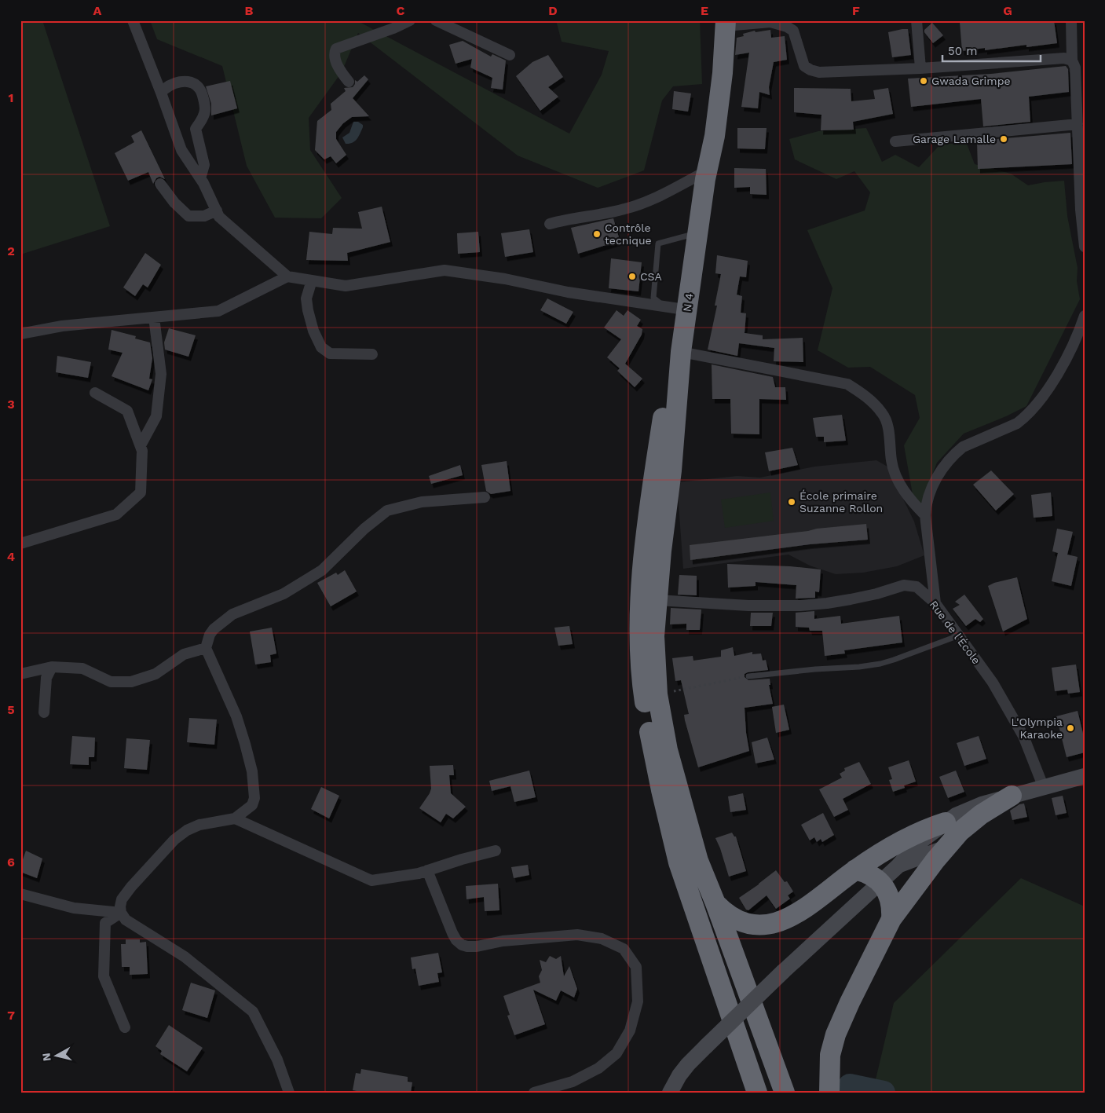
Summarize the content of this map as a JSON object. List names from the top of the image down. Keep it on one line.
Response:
{"streets":{"highway":["N 4"],"street":["Rue de l'École"]},"crossings":[["N 4","Rue de l'École"]],"places":["Gwada Grimpe","Garage Lamalle","Contrôle tecnique","CSA","École primaire Suzanne Rollon","L'Olympia Karaoke"],"scale_bar":"50 m","north":"left","grid":{"columns":["A","B","C","D","E","F","G"],"rows":["1","2","3","4","5","6","7"]}}
